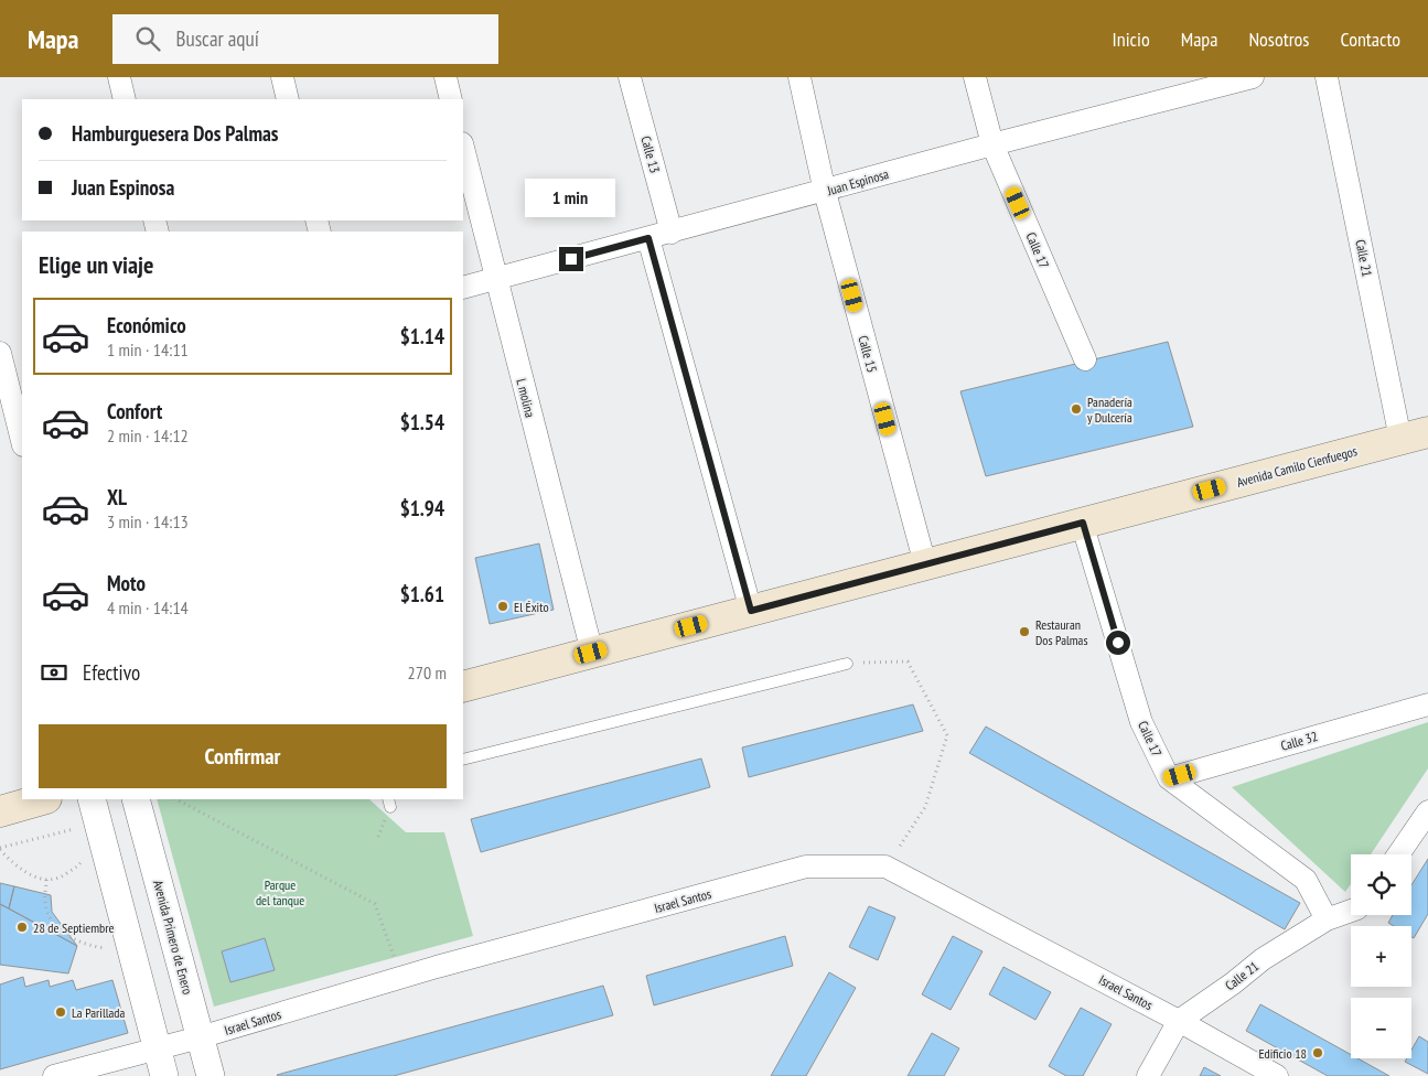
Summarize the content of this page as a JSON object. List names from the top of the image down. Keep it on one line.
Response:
{"streets":{"main road":["Avenida Camilo Cienfuegos"],"street":["Calle 13","Juan Espinosa","Calle 17","Calle 21","Calle 15","L molina","Calle 32","Israel Santos","Avenida Primero de Enero"]},"crossings":[["Calle 13","Juan Espinosa"],["Juan Espinosa","Calle 17"],["Juan Espinosa","Calle 15"],["Juan Espinosa","L molina"],["Calle 17","Calle 21"],["Calle 17","Avenida Camilo Cienfuegos"],["Calle 17","Calle 32"],["Calle 21","Avenida Camilo Cienfuegos"],["Calle 21","Israel Santos"],["Calle 15","Avenida Camilo Cienfuegos"],["L molina","Avenida Camilo Cienfuegos"],["Israel Santos","Avenida Primero de Enero"]],"parks":["Parque del tanque"],"places":["Panadería y Dulcería","El Éxito","Restauran Dos Palmas","28 de Septiembre","La Parillada","Edificio 18"],"page":{"header":"Mapa","search":"Buscar aquí","nav":["Inicio","Mapa","Nosotros","Contacto"],"banner":["Hamburguesera Dos Palmas","Juan Espinosa"],"bubble":"1 min","heading":"Elige un viaje","list":[{"name":"Económico","note":"1 min · 14:11","value":"$1.14"},{"name":"Confort","note":"2 min · 14:12","value":"$1.54"},{"name":"XL","note":"3 min · 14:13","value":"$1.94"},{"name":"Moto","note":"4 min · 14:14","value":"$1.61"}],"pay":["Efectivo","270 m"],"buttons":"Confirmar","map_buttons":["+","−"]}}
